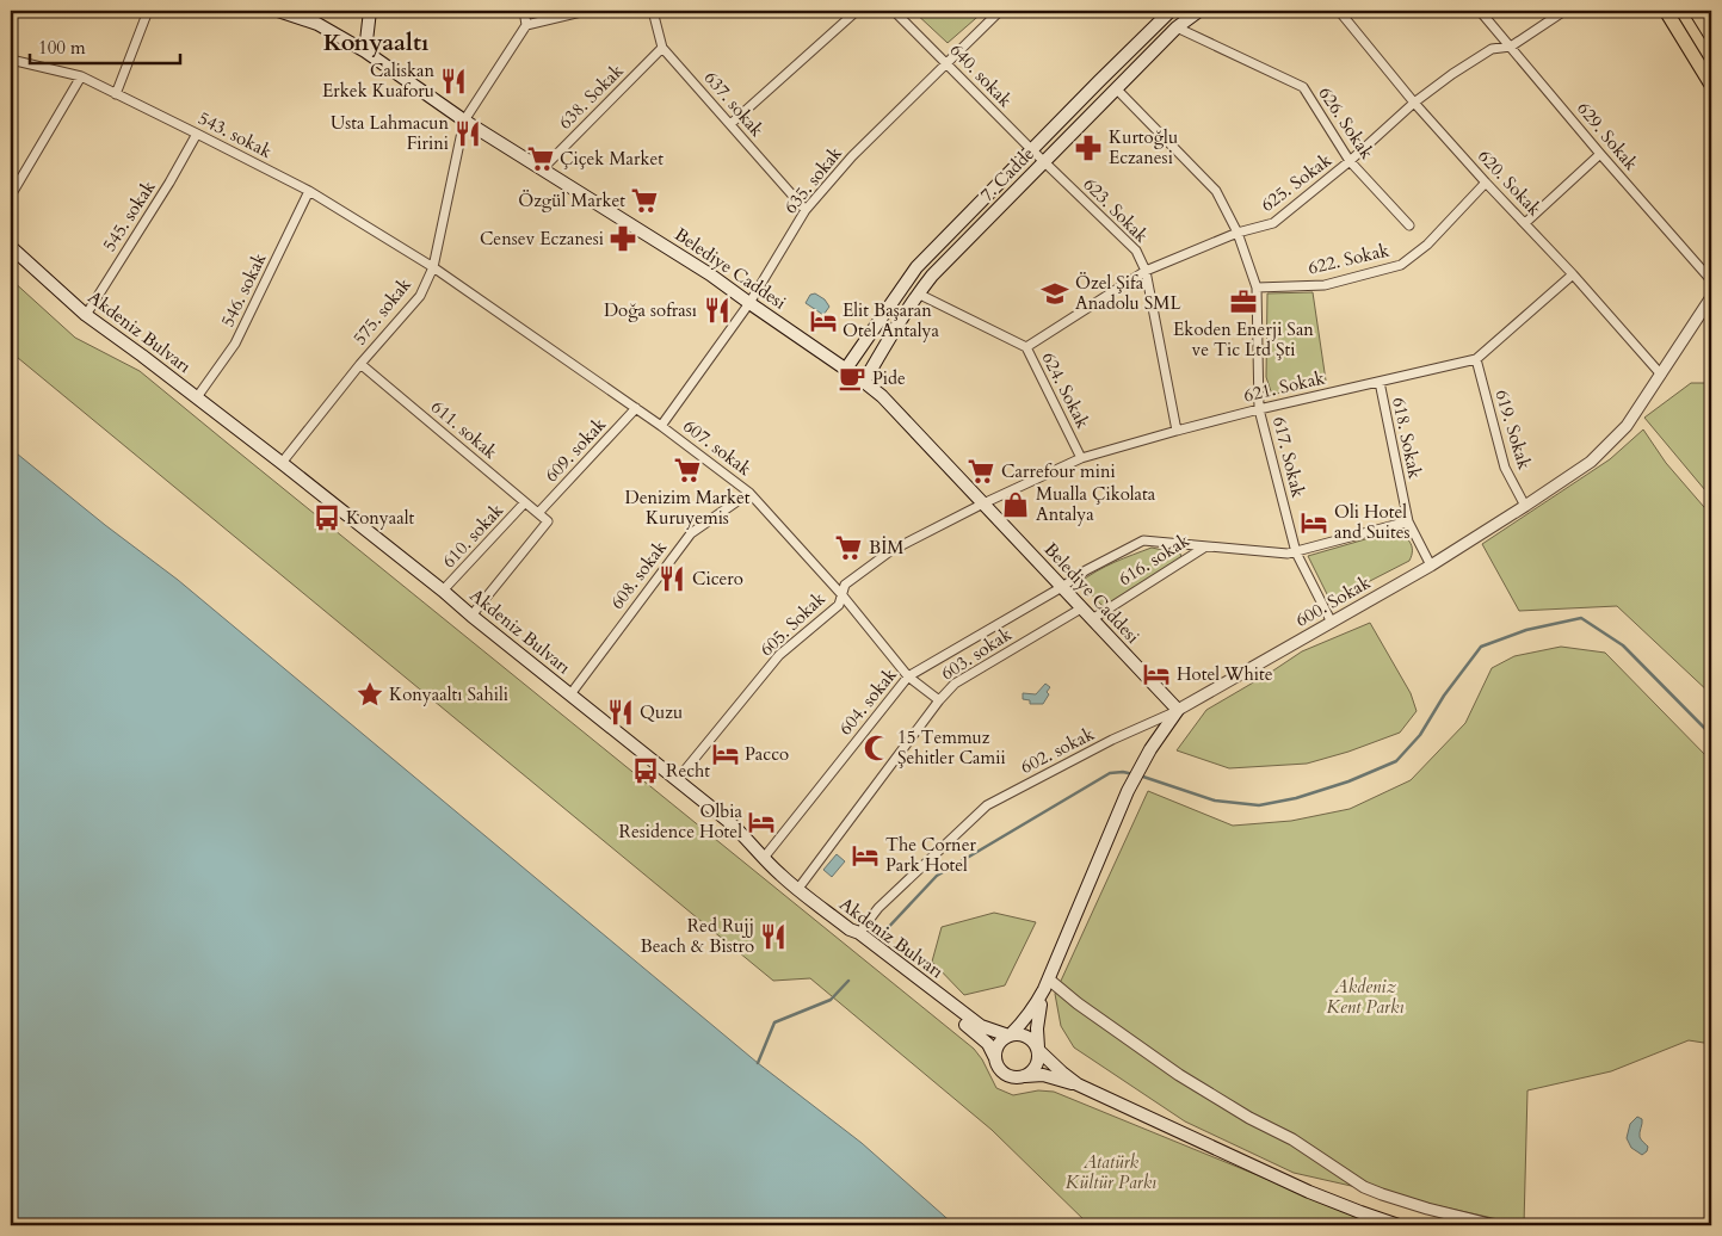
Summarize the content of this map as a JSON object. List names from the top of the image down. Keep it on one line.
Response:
{"streets":{"main road":["7. Cadde","Belediye Caddesi","Akdeniz Bulvarı","600. Sokak"],"street":["640. sokak","638. Sokak","637. sokak","626. Sokak","543. sokak","629. Sokak","635. sokak","625. Sokak","620. Sokak","623. Sokak","545. sokak","622. Sokak","546. sokak","575. sokak","621. Sokak","624. Sokak","611. sokak","619. Sokak","618. Sokak","607. sokak","609. sokak","617. Sokak","610. sokak","616. sokak","608. sokak","605. Sokak","603. sokak","604. sokak","602. sokak"]},"crossings":[["640. sokak","7. Cadde"],["640. sokak","635. sokak"],["640. sokak","623. Sokak"],["638. Sokak","637. sokak"],["638. Sokak","Belediye Caddesi"],["637. sokak","635. sokak"],["626. Sokak","7. Cadde"],["626. Sokak","625. Sokak"],["543. sokak","545. sokak"],["543. sokak","546. sokak"],["543. sokak","575. sokak"],["543. sokak","607. sokak"],["629. Sokak","625. Sokak"],["7. Cadde","623. Sokak"],["7. Cadde","Belediye Caddesi"],["7. Cadde","624. Sokak"],["7. Cadde","617. Sokak"],["635. sokak","Belediye Caddesi"],["635. sokak","607. sokak"],["625. Sokak","620. Sokak"],["625. Sokak","623. Sokak"],["625. Sokak","624. Sokak"],["625. Sokak","617. Sokak"],["620. Sokak","622. Sokak"],["620. Sokak","621. Sokak"],["620. Sokak","600. Sokak"],["623. Sokak","621. Sokak"],["545. sokak","Akdeniz Bulvarı"],["622. Sokak","617. Sokak"],["Belediye Caddesi","575. sokak"],["Belediye Caddesi","621. Sokak"],["Belediye Caddesi","616. sokak"],["Belediye Caddesi","600. Sokak"],["Belediye Caddesi","605. Sokak"],["Belediye Caddesi","603. sokak"],["Belediye Caddesi","604. sokak"],["Belediye Caddesi","602. sokak"],["546. sokak","Akdeniz Bulvarı"],["575. sokak","Akdeniz Bulvarı"],["575. sokak","611. sokak"],["575. sokak","607. sokak"],["Akdeniz Bulvarı","611. sokak"],["Akdeniz Bulvarı","610. sokak"],["Akdeniz Bulvarı","608. sokak"],["Akdeniz Bulvarı","605. Sokak"],["Akdeniz Bulvarı","603. sokak"],["Akdeniz Bulvarı","604. sokak"],["Akdeniz Bulvarı","602. sokak"],["621. Sokak","624. Sokak"],["621. Sokak","619. Sokak"],["621. Sokak","618. Sokak"],["621. Sokak","617. Sokak"],["621. Sokak","605. Sokak"],["611. sokak","609. sokak"],["611. sokak","610. sokak"],["619. Sokak","600. Sokak"],["618. Sokak","616. sokak"],["618. Sokak","600. Sokak"],["607. sokak","609. sokak"],["607. sokak","608. sokak"],["607. sokak","605. Sokak"],["607. sokak","603. sokak"],["607. sokak","604. sokak"],["617. Sokak","616. sokak"],["617. Sokak","600. Sokak"],["616. sokak","604. sokak"],["600. Sokak","602. sokak"]],"districts":["Konyaaltı"],"parks":["Akdeniz Kent Parkı","Atatürk Kültür Parkı"],"places":{"restaurant":["Caliskan Erkek Kuaforu","Usta Lahmacun Firini","Doğa sofrası","Cicero","Quzu","Red Rujj Beach & Bistro"],"pharmacy":["Kurtoğlu Eczanesi","Censev Eczanesi"],"supermarket":["Çiçek Market","Özgül Market","Denizim Market Kuruyemis","Carrefour mini","BİM"],"school or university":["Özel Şifa Anadolu SML"],"office":["Ekoden Enerji San ve Tic Ltd Şti"],"hotel":["Elit Başaran Otel Antalya","Oli Hotel and Suites","Hotel White","Pacco","Olbia Residence Hotel","The Corner Park Hotel"],"cafe":["Pide"],"shop":["Mualla Çikolata Antalya"],"bus stop":["Konyaalt","Recht"],"place":["Konyaaltı Sahili"],"mosque":["15 Temmuz Şehitler Camii"]},"scale_bar":"100 m"}
